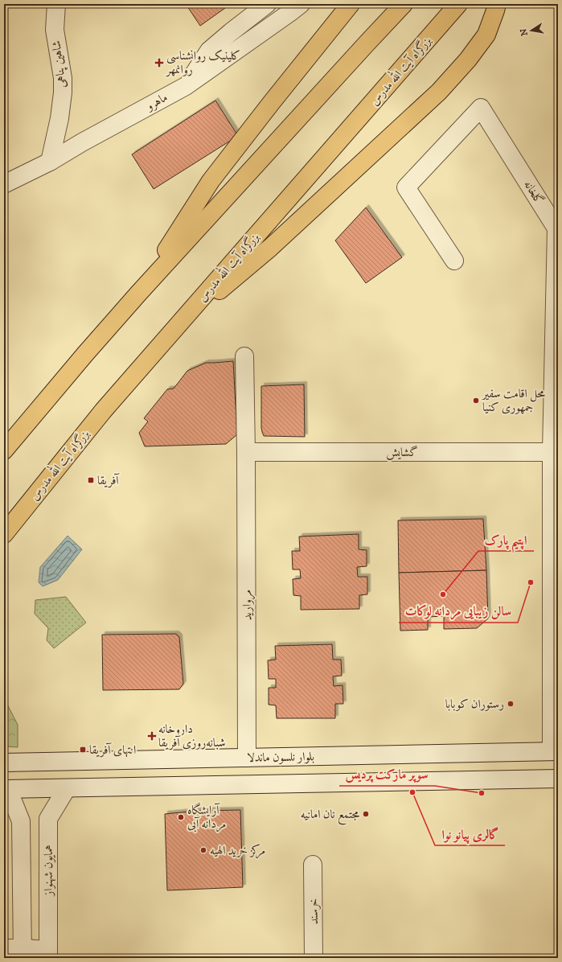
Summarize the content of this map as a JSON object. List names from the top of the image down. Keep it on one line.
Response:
{"streets":{"highway":["بزرگراه آیت الله مدرس"],"street":["شاهین پناهی","ماهرو","گلخانه","گشایش","مروارید","بلوار نلسون ماندلا","همایون شهنواز","خرسند"]},"crossings":[["شاهین پناهی","ماهرو"],["گلخانه","گشایش"],["گلخانه","بلوار نلسون ماندلا"],["گشایش","مروارید"],["مروارید","بلوار نلسون ماندلا"]],"places":{"health":["کلینیک روانشناسی روانمهر","داروخانه شبانه‌روزی آفریقا"],"other":["محل اقامت سفیر جمهوری کنیا","سالن زیبایی مردانه لوکات","اپتیم پارک","رستوران کوبابا","گالری پیانو نوا","سوپر مارکت پردیس","مجتمع نان امانیه","آرایشگاه مردانه آبی","مرکز خرید الهیه"],"transit":["آفریقا","انتهای آفریقا"]},"north":"left"}
